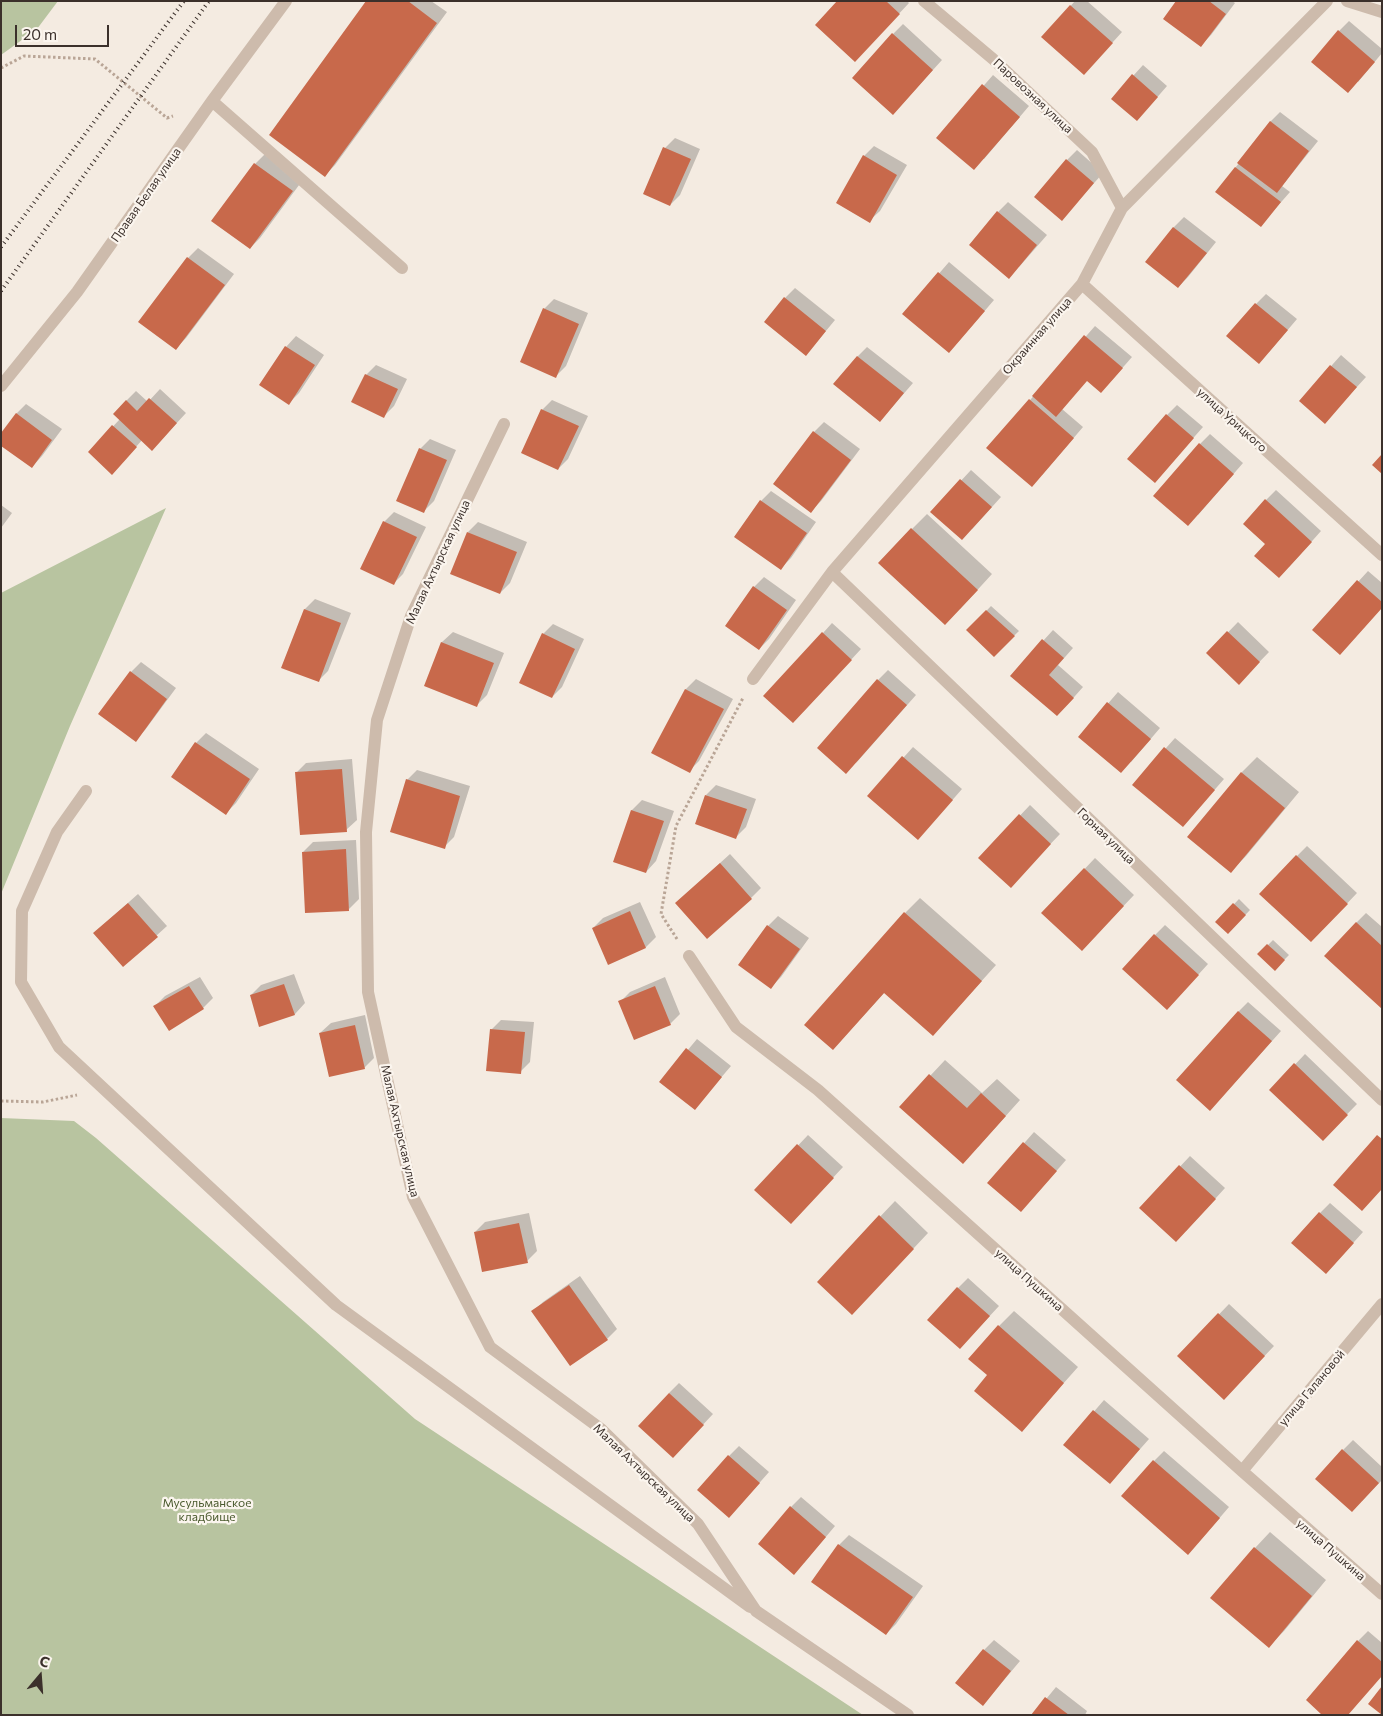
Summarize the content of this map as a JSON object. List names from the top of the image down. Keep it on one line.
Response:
{"streets":{"street":["Паровозная улица","Правая Белая улица","Окраинная улица","улица Урицкого","Малая Ахтырская улица","Горная улица","улица Пушкина","улица Галановой"]},"crossings":[["Паровозная улица","Окраинная улица"],["Окраинная улица","улица Урицкого"],["Окраинная улица","Горная улица"],["улица Пушкина","улица Галановой"]],"parks":["Мусульманское кладбище"],"scale_bar":"20 m","north":"top"}
